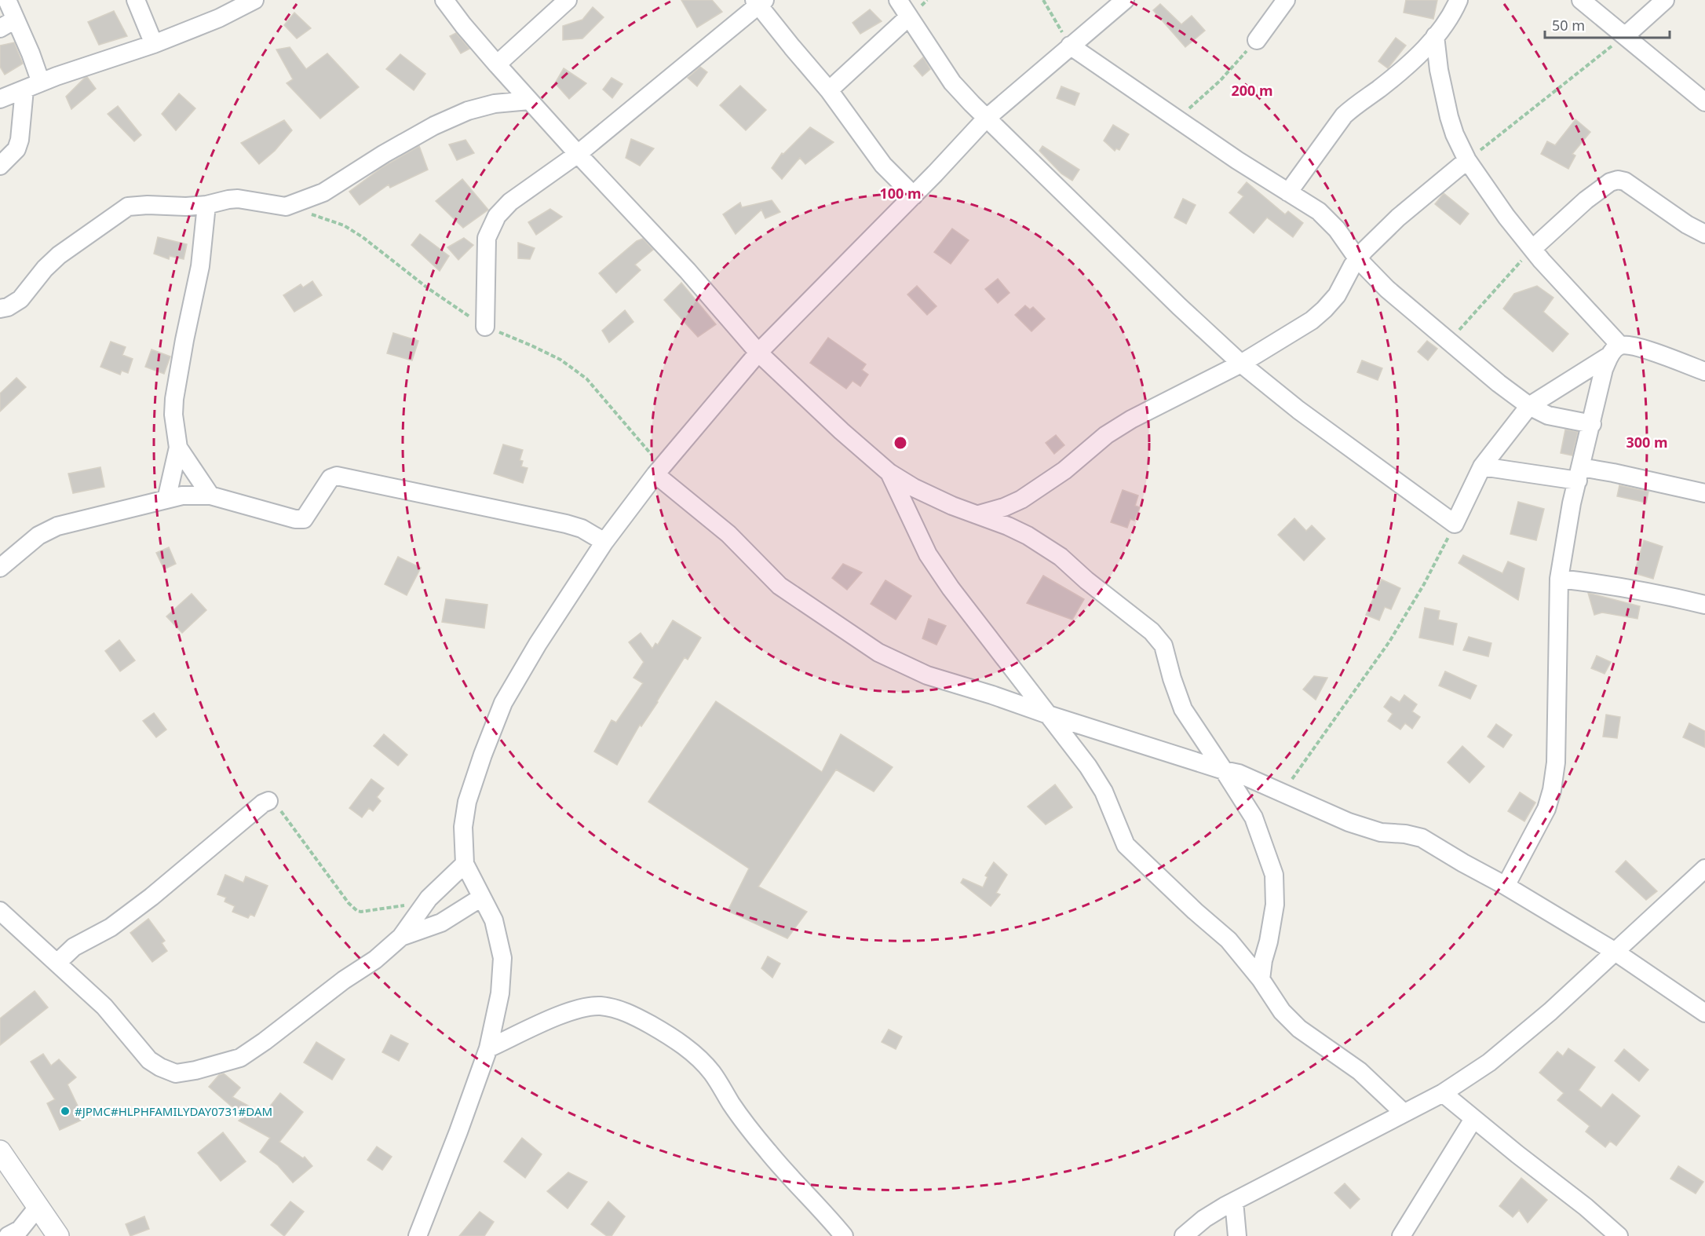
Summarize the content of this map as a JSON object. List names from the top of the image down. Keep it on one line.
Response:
{"places":["#JPMC#HLPHFAMILYDAY0731#DAM"],"scale_bar":"50 m","rings":["200 m","100 m","300 m"]}
